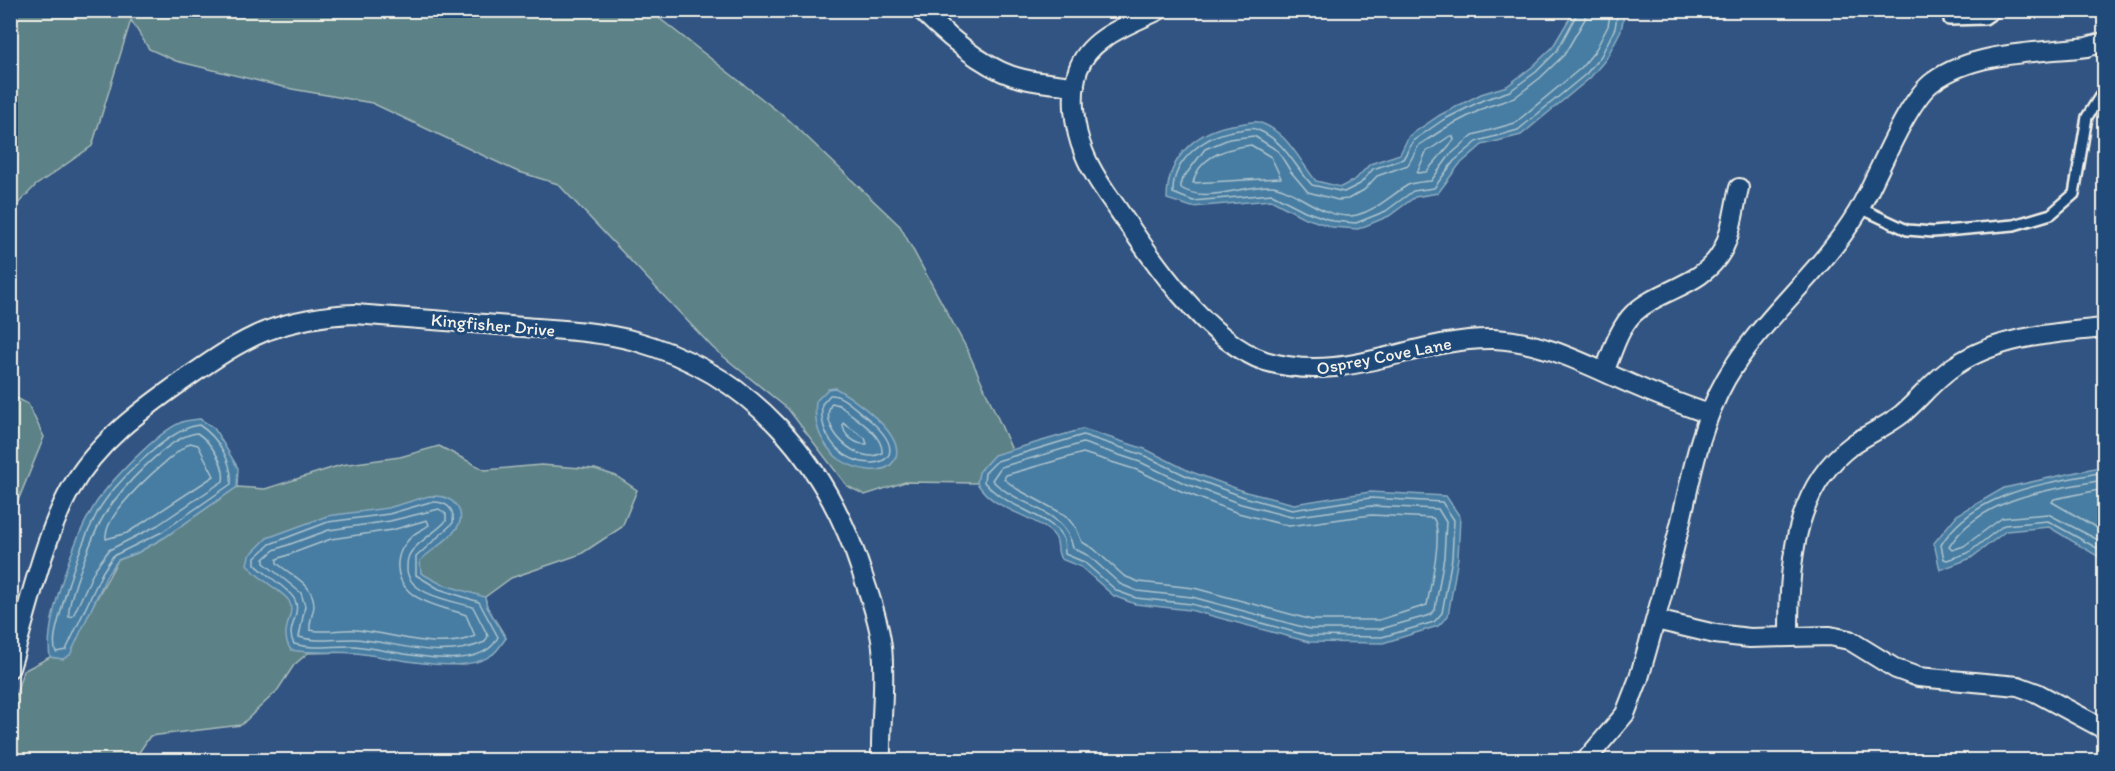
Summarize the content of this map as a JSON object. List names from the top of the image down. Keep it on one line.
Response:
{"streets":{"street":["Kingfisher Drive","Osprey Cove Lane"]}}
